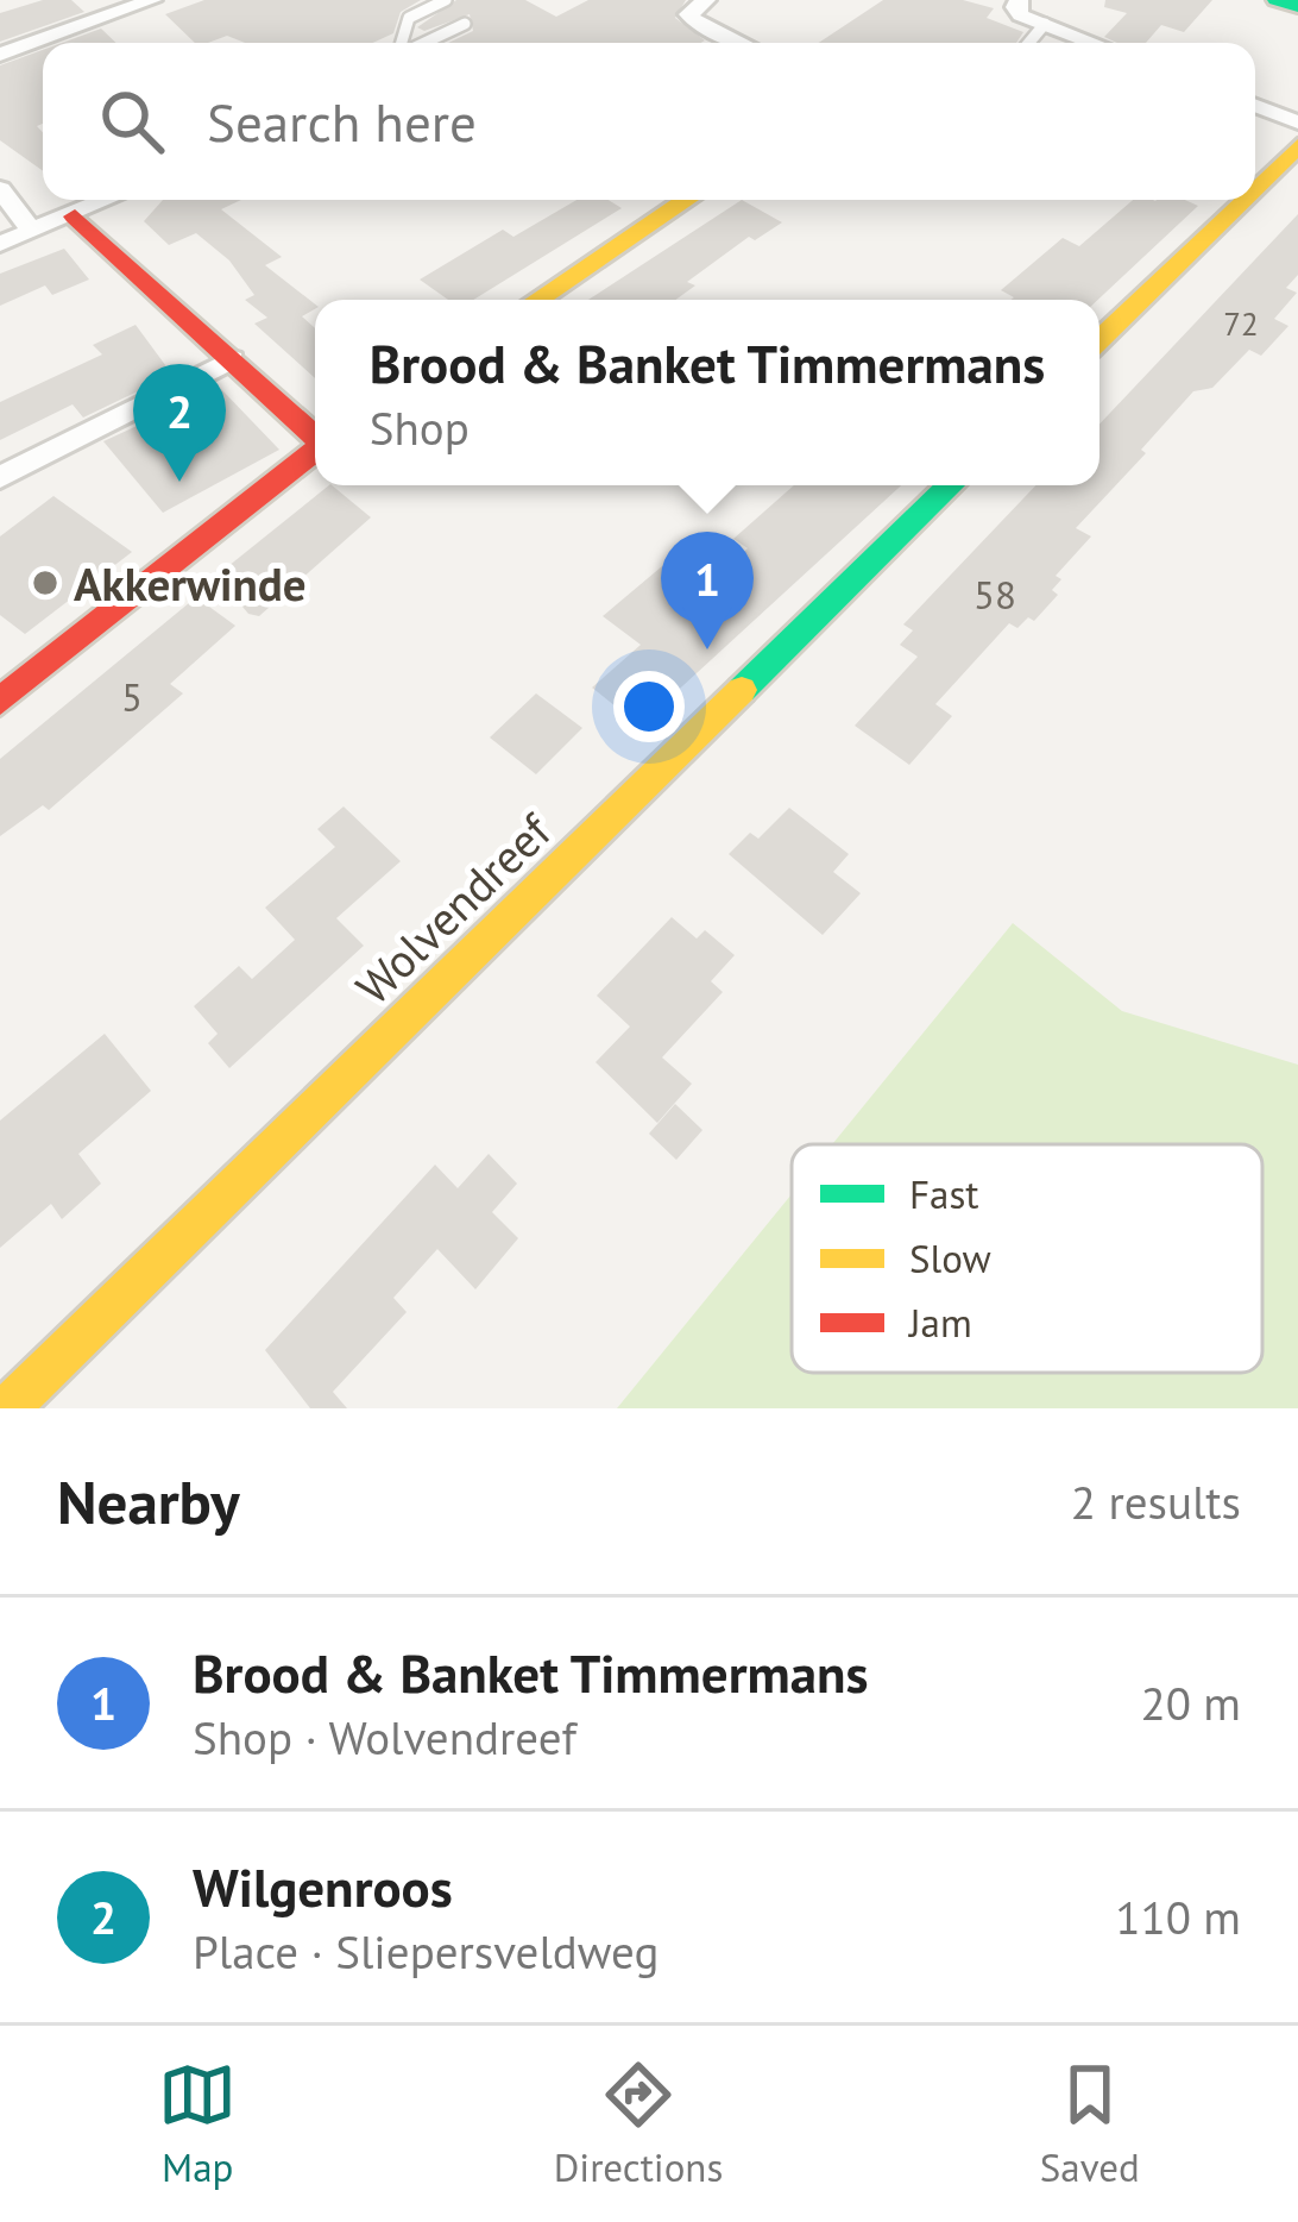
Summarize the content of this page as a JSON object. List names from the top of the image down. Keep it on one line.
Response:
{"streets":{"street":["Wolvendreef"]},"places":["Akkerwinde"],"house_numbers":["72","58","5"],"legend":["Fast","Slow","Jam"],"page":{"search":"Search here","popup":["Brood & Banket Timmermans","Shop"],"pins":["2","1"],"heading":["Nearby","2 results"],"list":[{"mark":"1","name":"Brood & Banket Timmermans","note":"Shop · Wolvendreef","value":"20 m"},{"mark":"2","name":"Wilgenroos","note":"Place · Sliepersveldweg","value":"110 m"}],"nav":["Map","Directions","Saved"]}}
